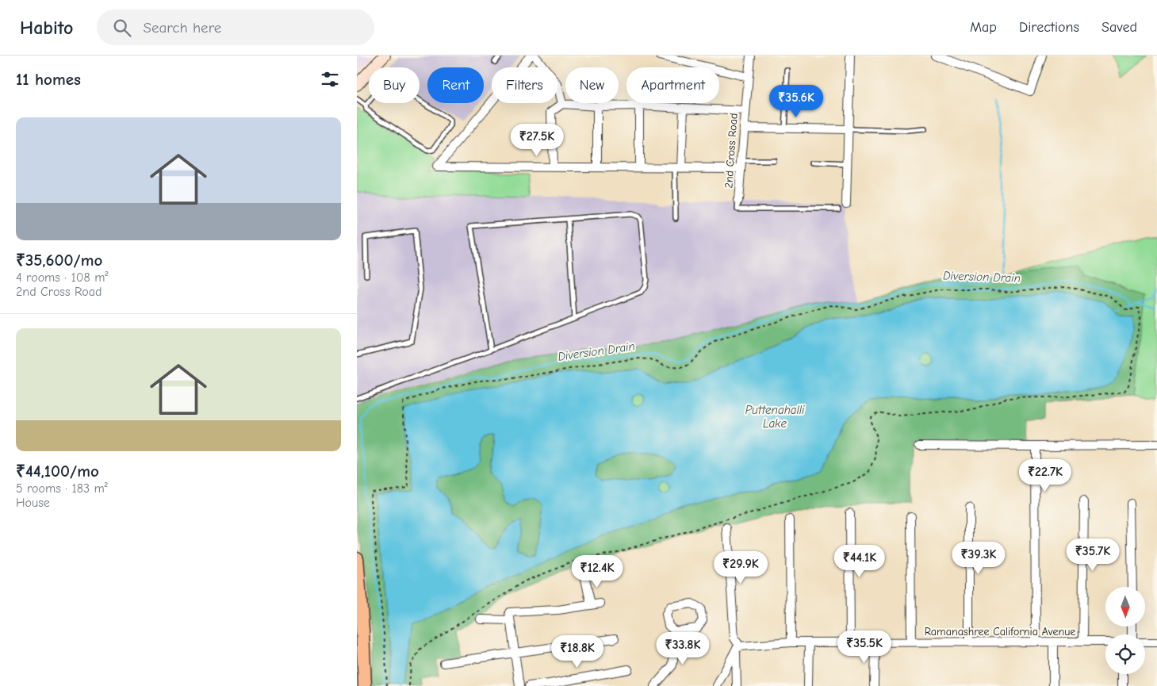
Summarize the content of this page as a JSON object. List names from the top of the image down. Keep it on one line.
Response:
{"streets":{"street":["2nd Cross Road","Ramanashree California Avenue"]},"water":["Diversion Drain","Puttenahalli Lake"],"north":"bottom","page":{"header":"Habito","search":"Search here","nav":["Map","Directions","Saved"],"heading":"11 homes","chip":["Buy","Rent","Filters","New","Apartment"],"price":["₹35.6K","₹27.5K","₹22.7K","₹35.7K","₹39.3K","₹44.1K","₹29.9K","₹12.4K","₹35.5K","₹33.8K","₹18.8K"],"list":[{"name":"₹35,600/mo","note":"4 rooms · 108 m² · 2nd Cross Road"},{"name":"₹44,100/mo","note":"5 rooms · 183 m² · House"}]}}
